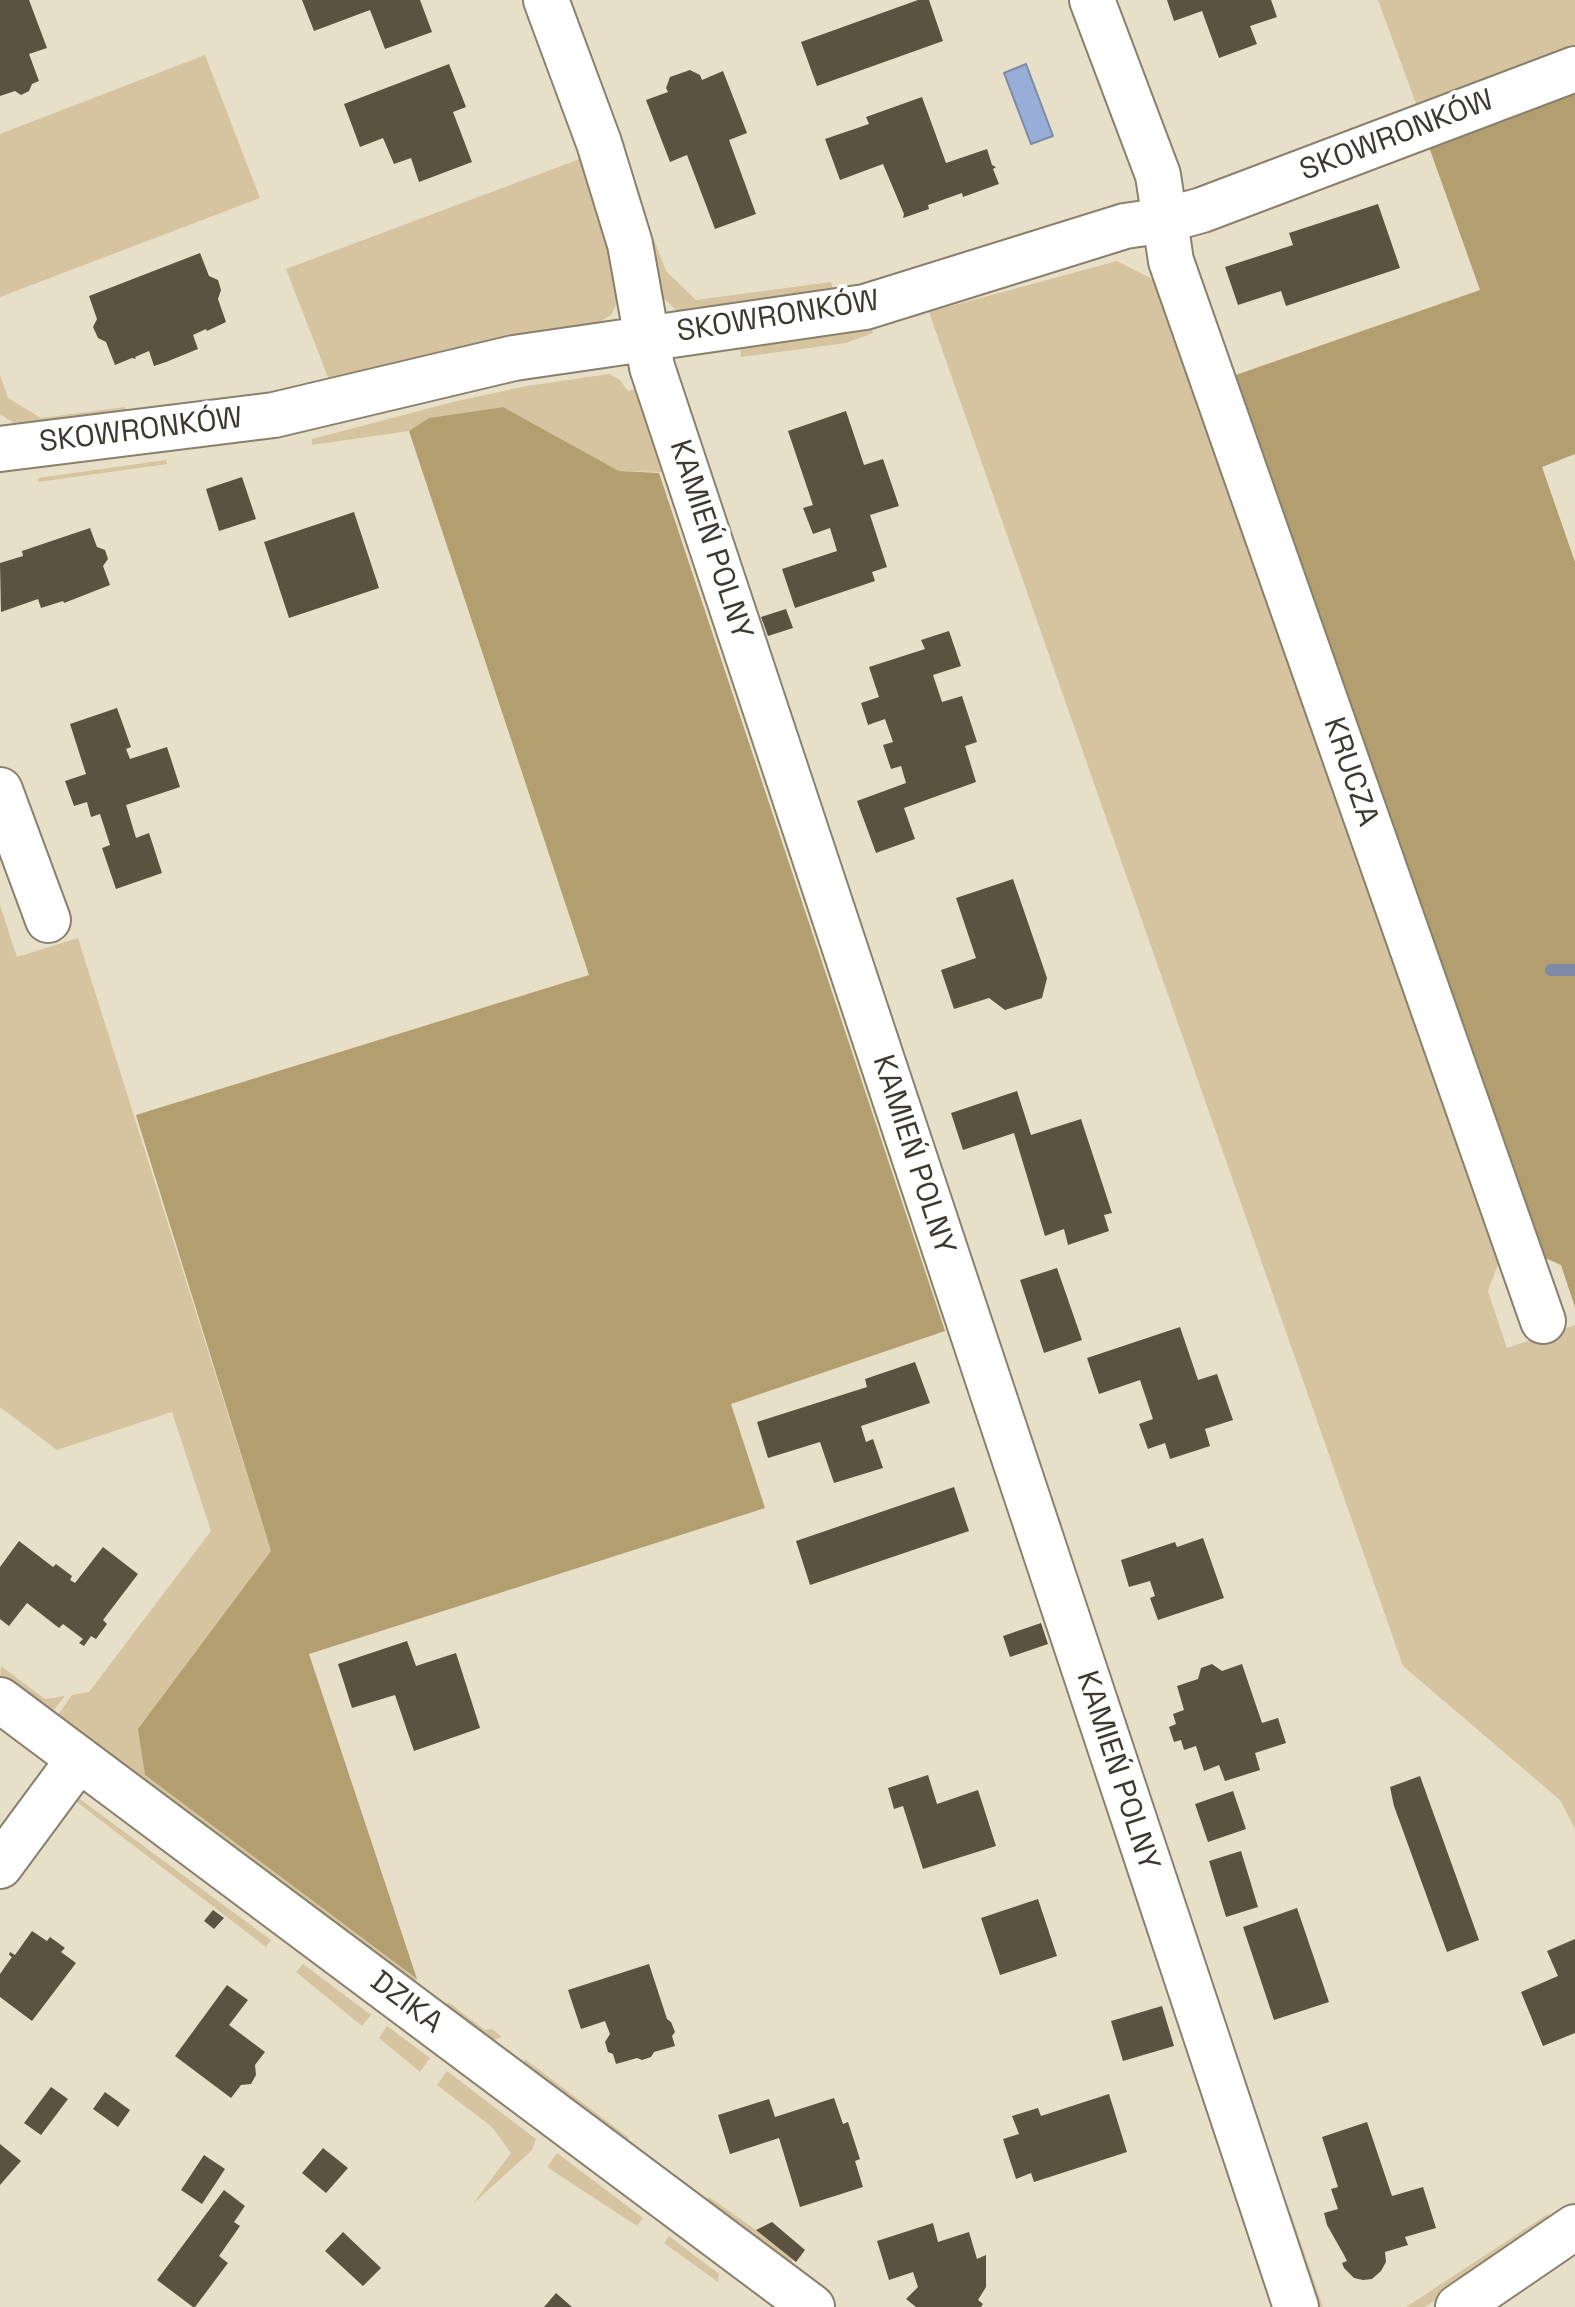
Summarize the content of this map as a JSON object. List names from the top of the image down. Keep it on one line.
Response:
{"streets":{"street":["SKOWRONKÓW","KAMIEŃ POLNY","KRUCZA","DZIKA"]},"crossings":[["SKOWRONKÓW","KAMIEŃ POLNY"],["SKOWRONKÓW","KRUCZA"]]}
